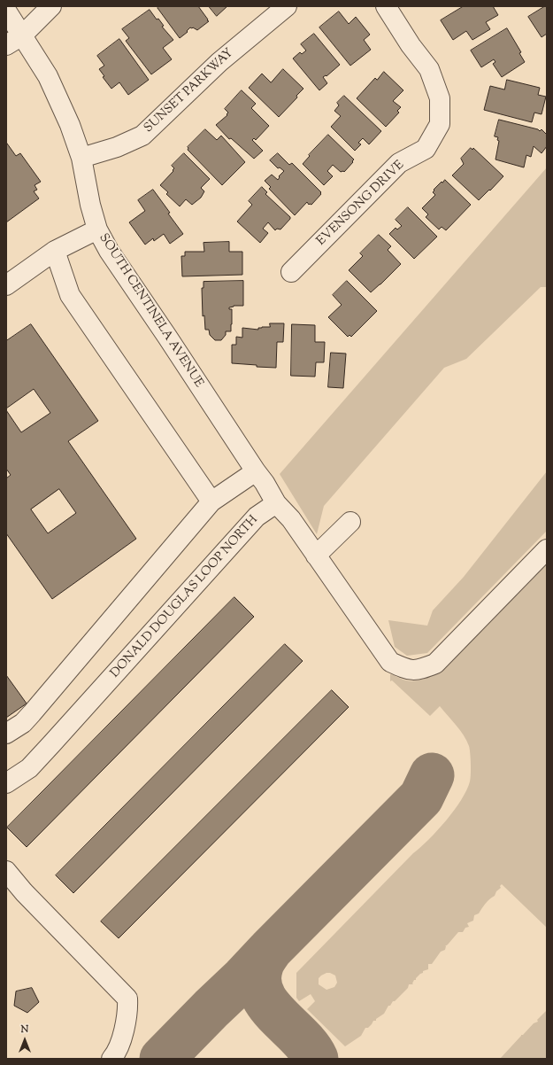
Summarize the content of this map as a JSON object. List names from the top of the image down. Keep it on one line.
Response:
{"streets":{"street":["SUNSET PARKWAY","EVENSONG DRIVE","SOUTH CENTINELA AVENUE","DONALD DOUGLAS LOOP NORTH"]},"crossings":[["SUNSET PARKWAY","SOUTH CENTINELA AVENUE"],["SOUTH CENTINELA AVENUE","DONALD DOUGLAS LOOP NORTH"]],"north":"top"}
